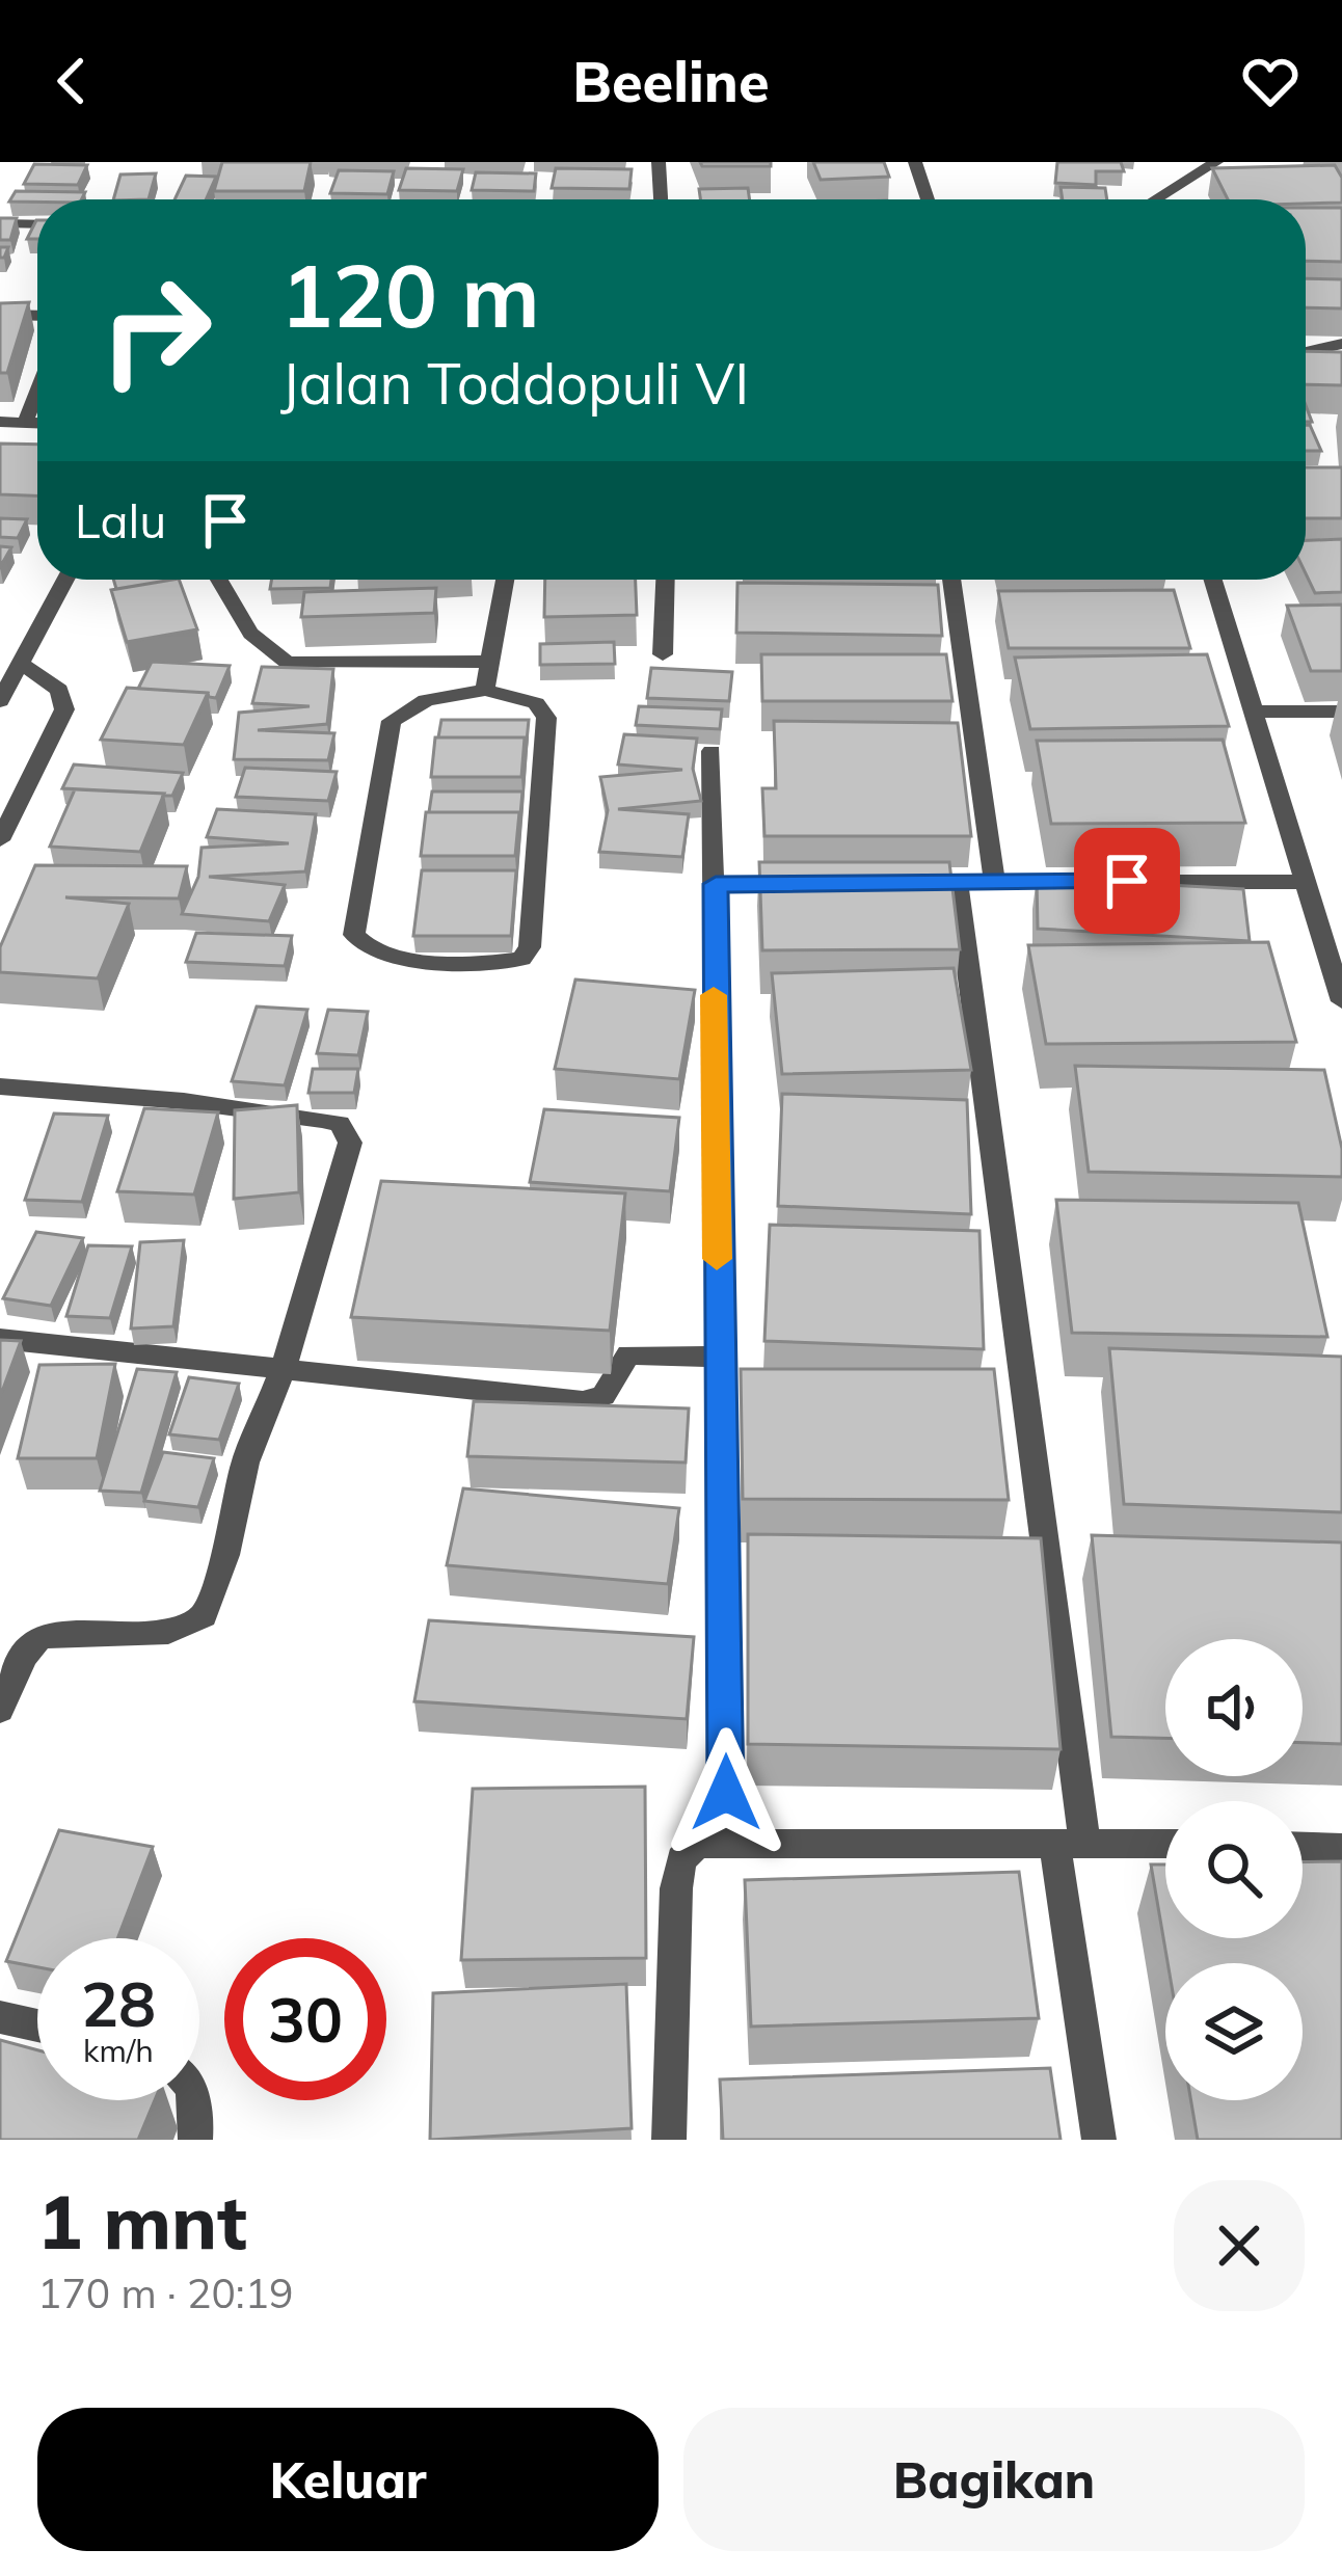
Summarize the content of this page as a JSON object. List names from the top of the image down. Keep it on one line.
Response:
{"page":{"header":"Beeline","turn":["120 m","Jalan Toddopuli VI"],"then":"Lalu","speed":"28 km/h","limit":"30","heading":["1 mnt","170 m · 20:19"],"buttons":["Keluar","Bagikan"]}}
